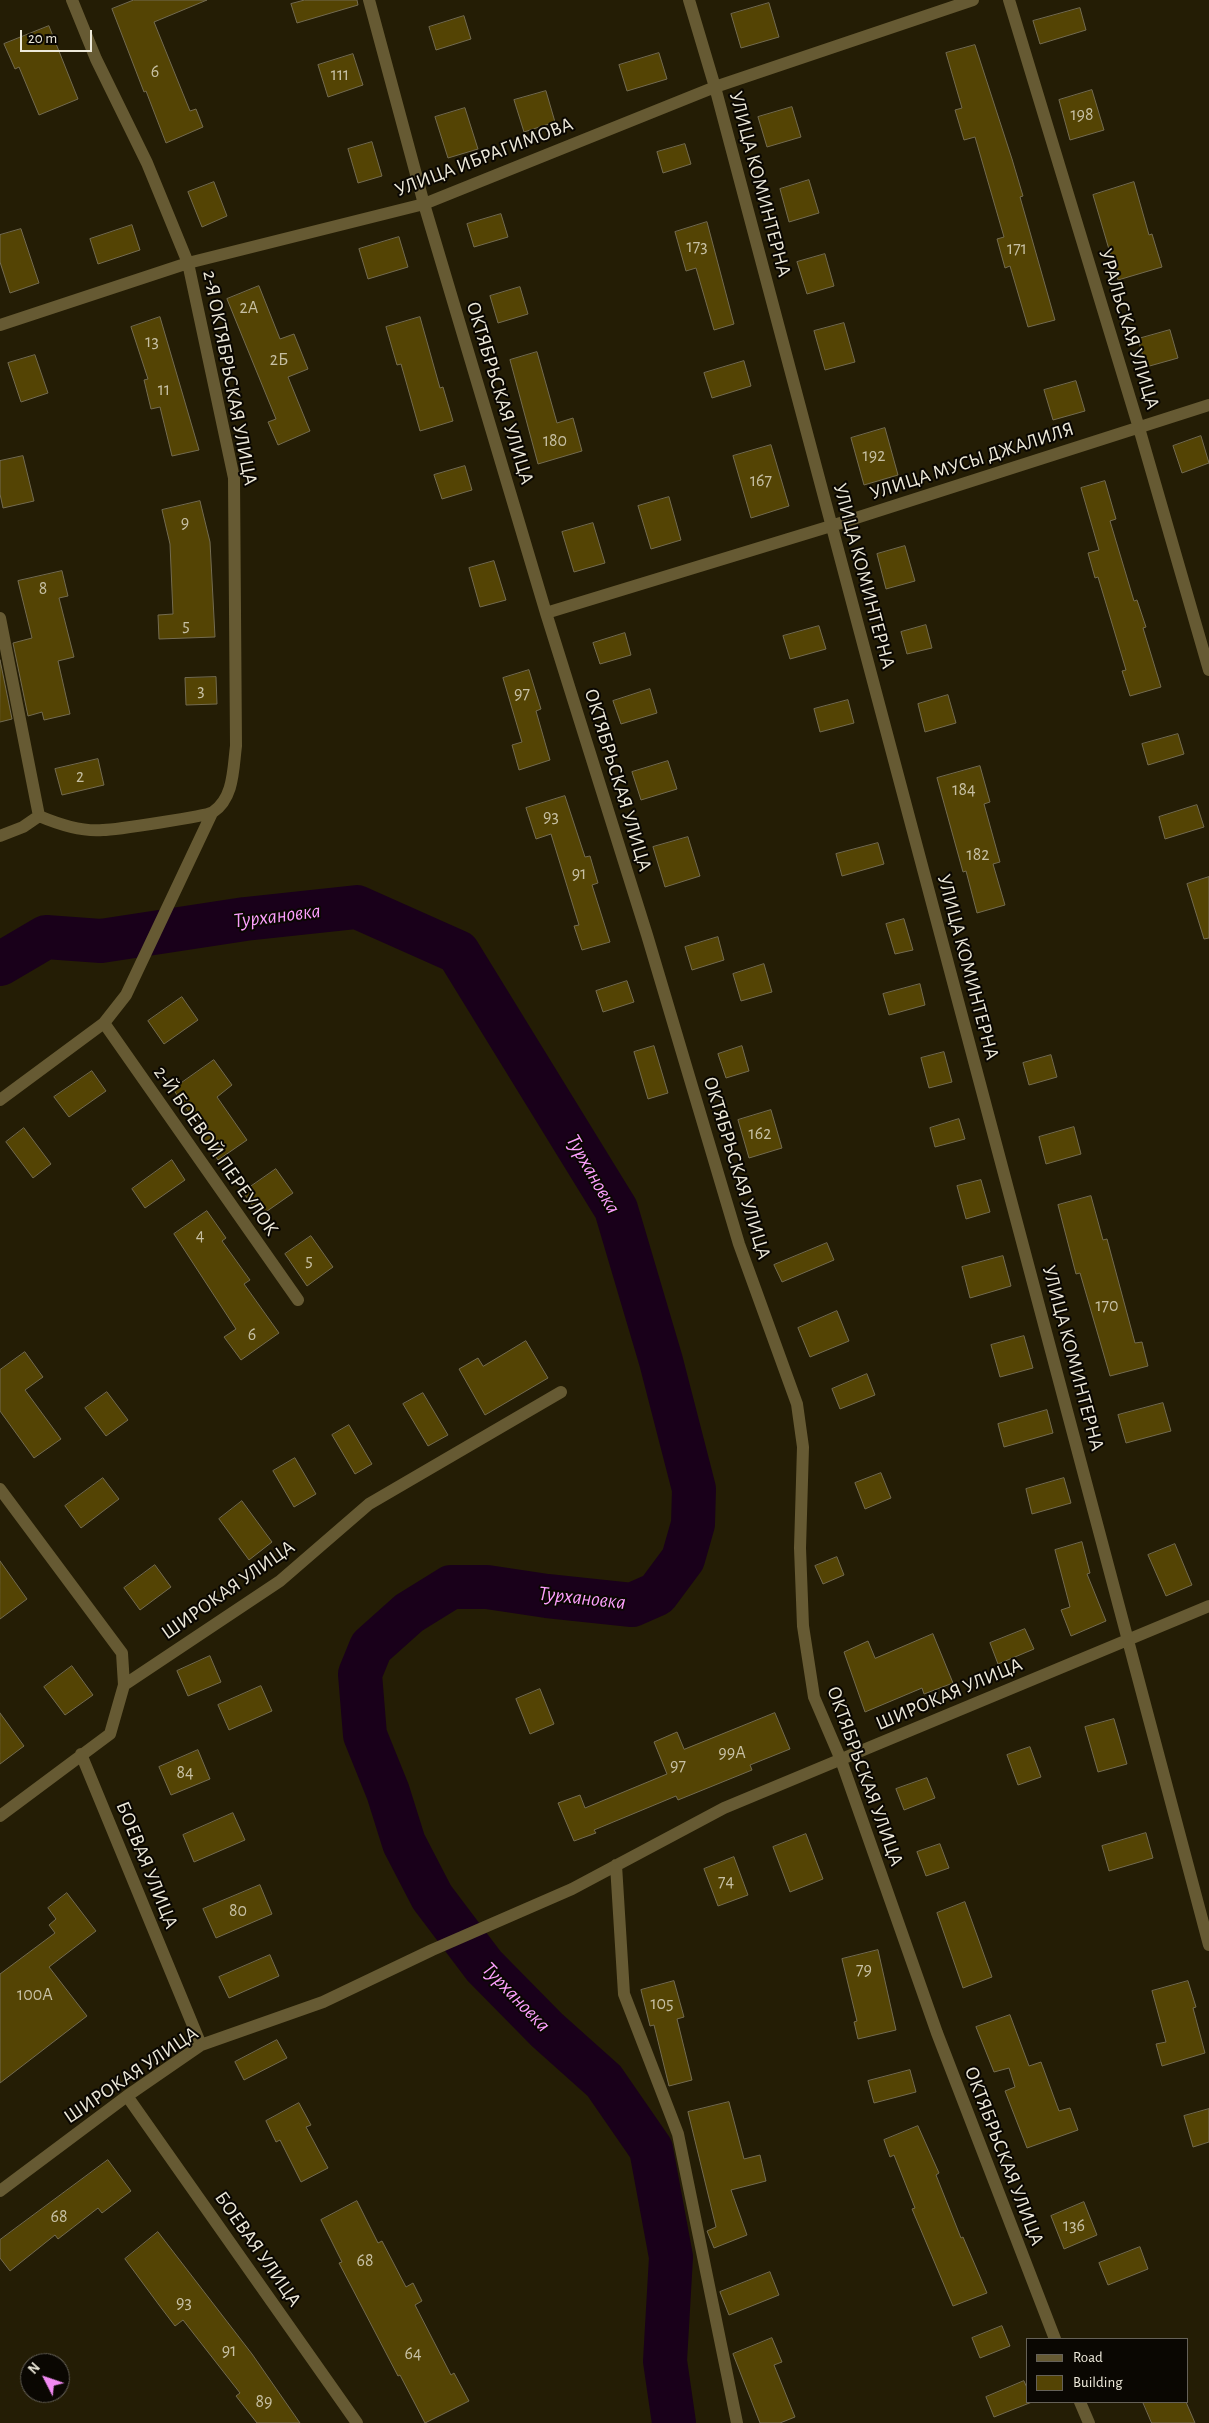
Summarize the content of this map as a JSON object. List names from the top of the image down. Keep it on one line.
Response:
{"streets":{"street":["УЛИЦА ИБРАГИМОВА","УЛИЦА КОМИНТЕРНА","УРАЛЬСКАЯ УЛИЦА","2-Я ОКТЯБРЬСКАЯ УЛИЦА","ОКТЯБРЬСКАЯ УЛИЦА","УЛИЦА МУСЫ ДЖАЛИЛЯ","2-Й БОЕВОЙ ПЕРЕУЛОК","ШИРОКАЯ УЛИЦА","БОЕВАЯ УЛИЦА"]},"crossings":[["УЛИЦА ИБРАГИМОВА","УЛИЦА КОМИНТЕРНА"],["УЛИЦА ИБРАГИМОВА","2-Я ОКТЯБРЬСКАЯ УЛИЦА"],["УЛИЦА ИБРАГИМОВА","ОКТЯБРЬСКАЯ УЛИЦА"],["УЛИЦА КОМИНТЕРНА","УЛИЦА МУСЫ ДЖАЛИЛЯ"],["УЛИЦА КОМИНТЕРНА","ШИРОКАЯ УЛИЦА"],["УРАЛЬСКАЯ УЛИЦА","УЛИЦА МУСЫ ДЖАЛИЛЯ"],["ОКТЯБРЬСКАЯ УЛИЦА","УЛИЦА МУСЫ ДЖАЛИЛЯ"],["ОКТЯБРЬСКАЯ УЛИЦА","ШИРОКАЯ УЛИЦА"],["ШИРОКАЯ УЛИЦА","БОЕВАЯ УЛИЦА"]],"water":["Турхановка"],"house_numbers":["6","111","198","173","171","2А","13","2Б","11","180","192","167","9","8","5","3","97","2","184","93","182","91","162","4","5","170","6","99А","97","84","74","80","79","100А","105","68","136","68","93","91","64","89"],"legend":["Road","Building"],"scale_bar":"20 m","north":"top left"}
